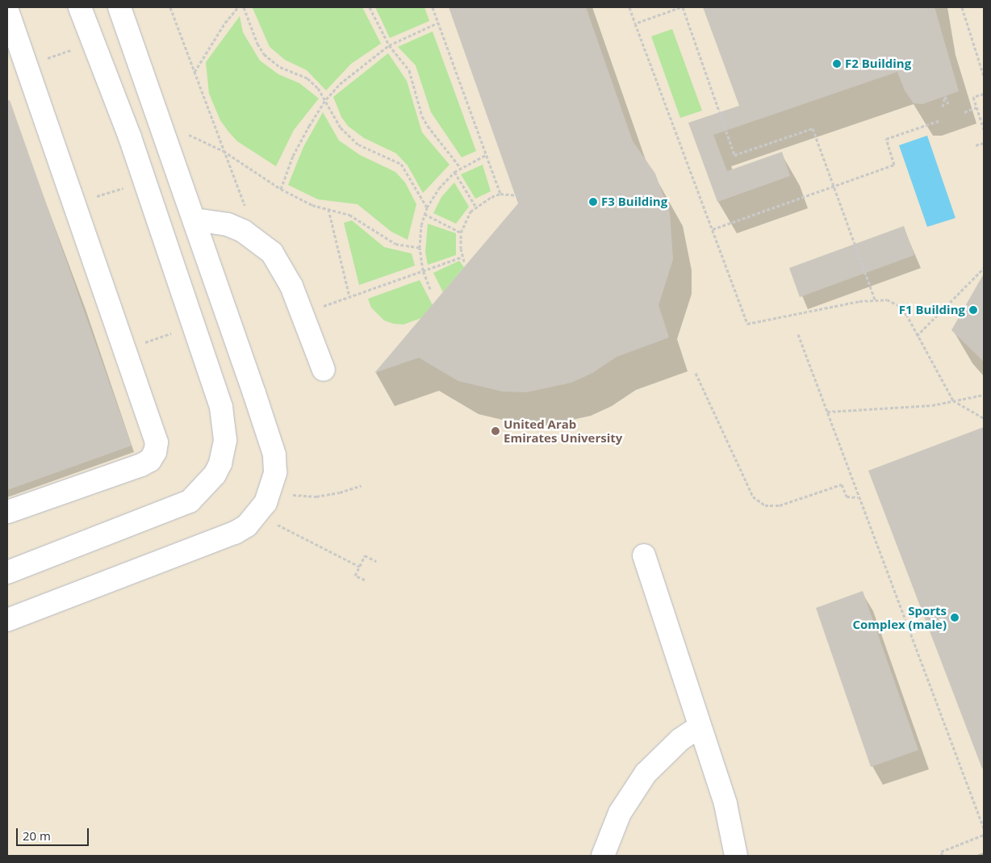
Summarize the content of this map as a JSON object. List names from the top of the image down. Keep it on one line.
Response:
{"places":["F2 Building","F3 Building","F1 Building","United Arab Emirates University","Sports Complex (male)"],"scale_bar":"20 m"}
